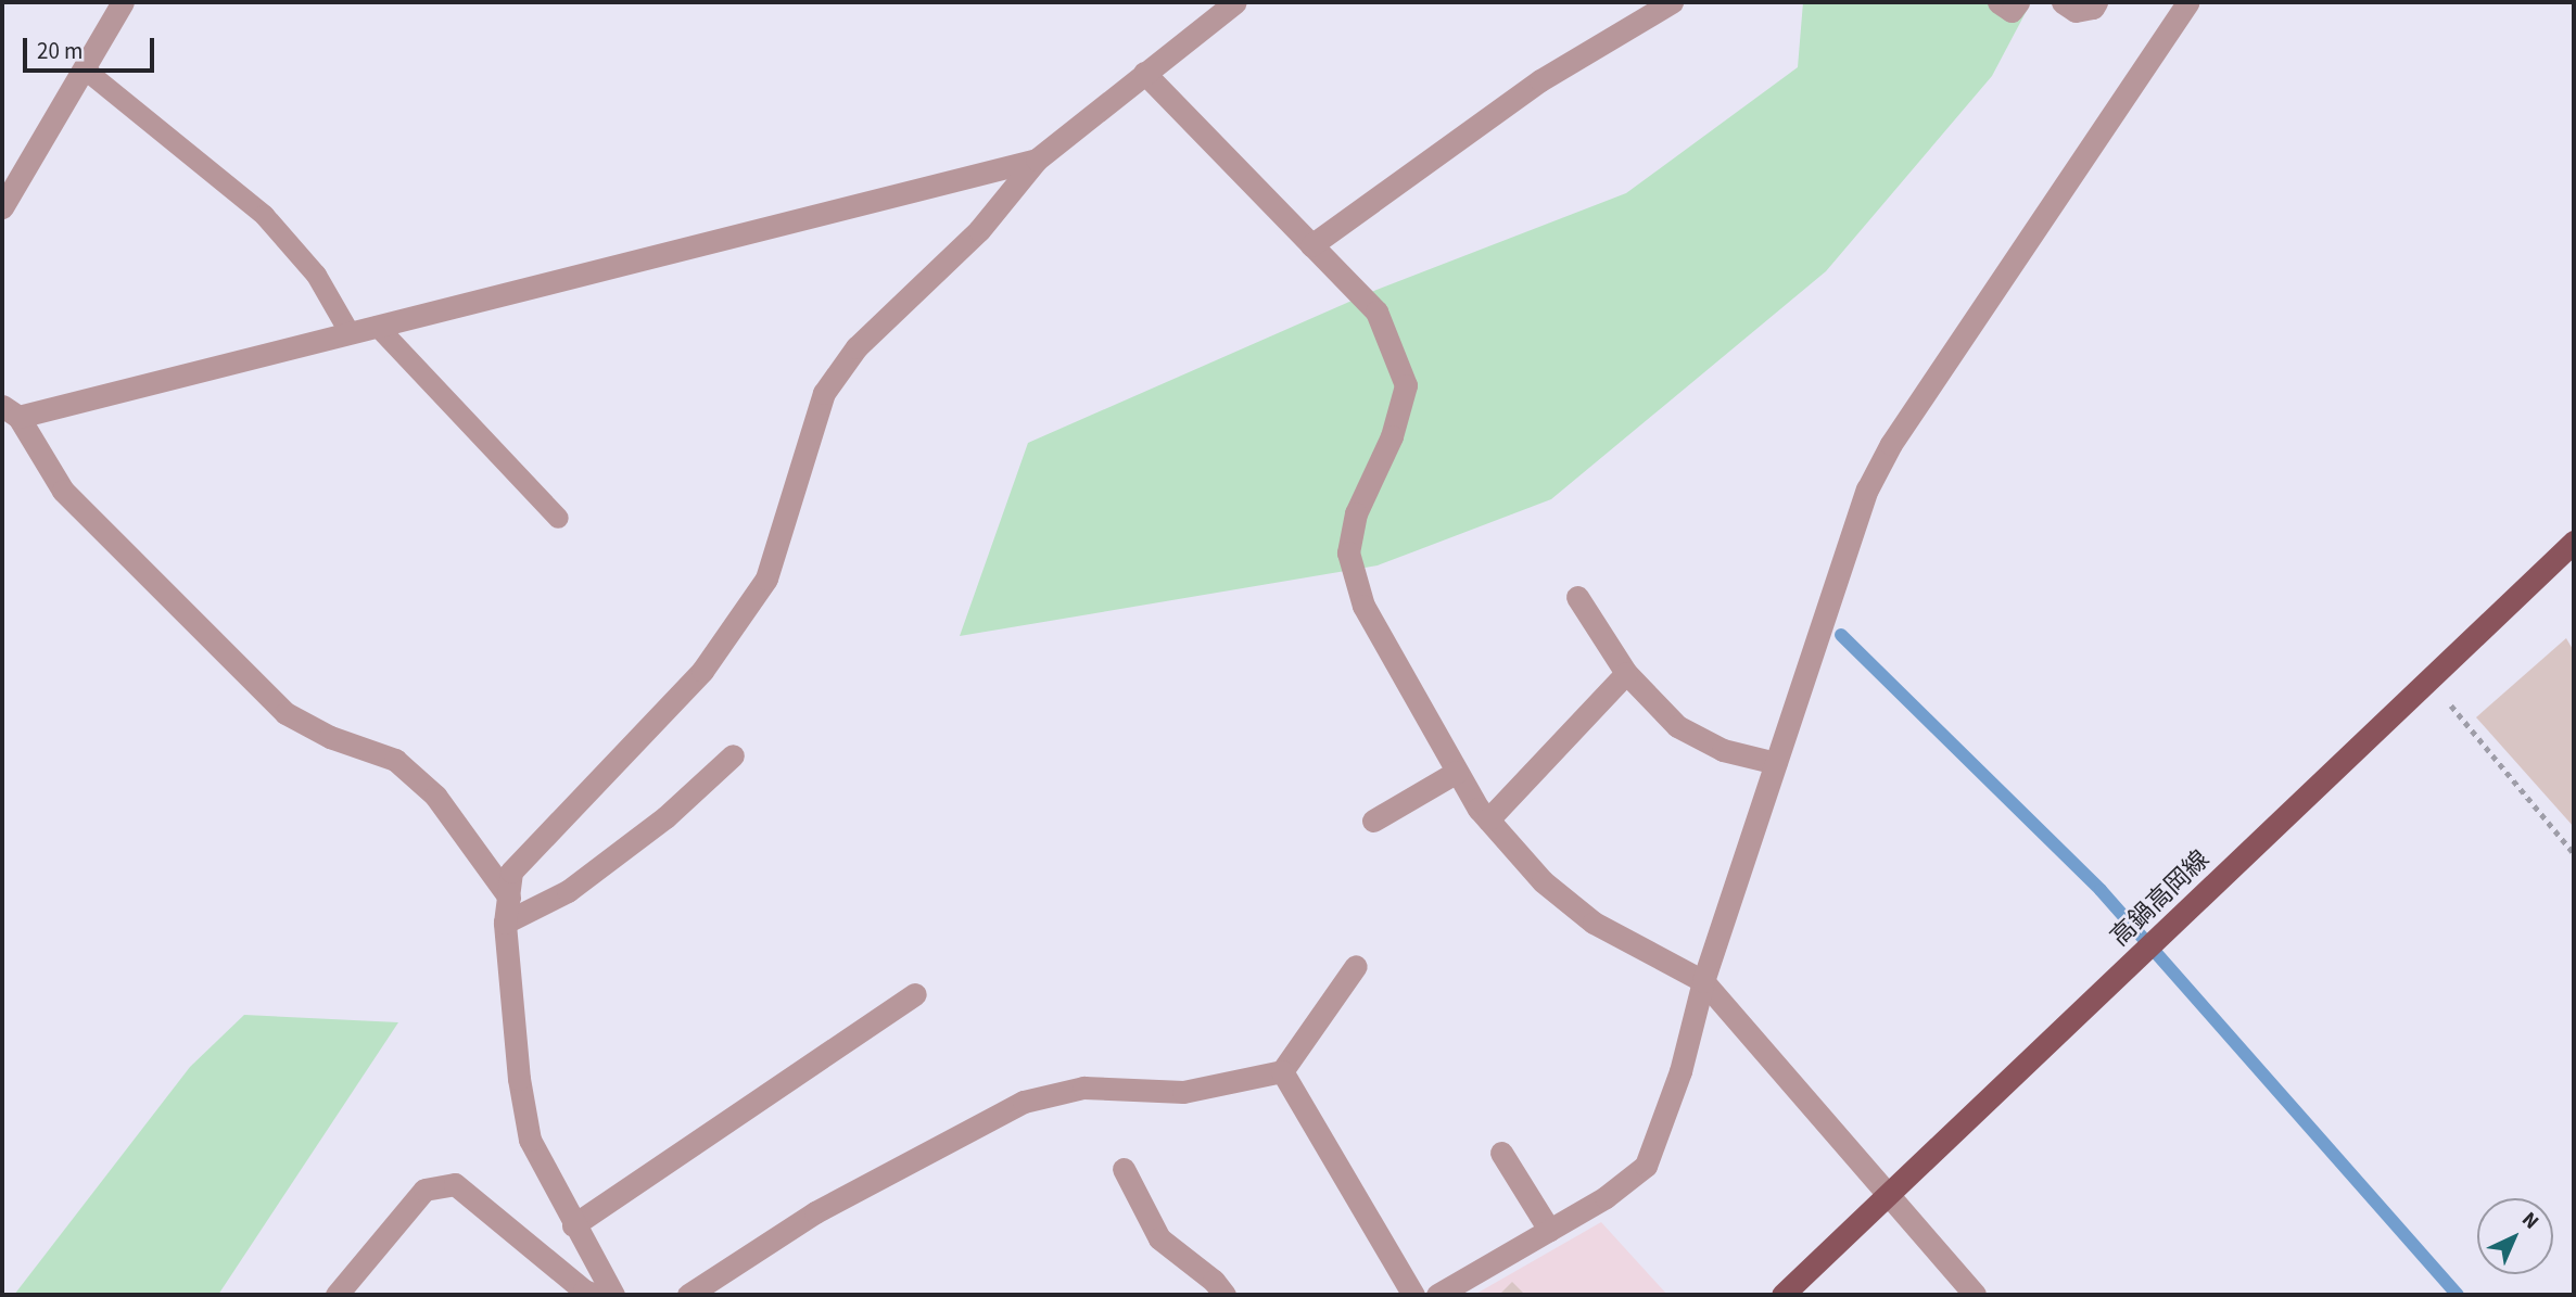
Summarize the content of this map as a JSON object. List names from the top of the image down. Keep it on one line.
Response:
{"streets":{"main road":["高鍋高岡線"]},"scale_bar":"20 m","north":"top right"}
